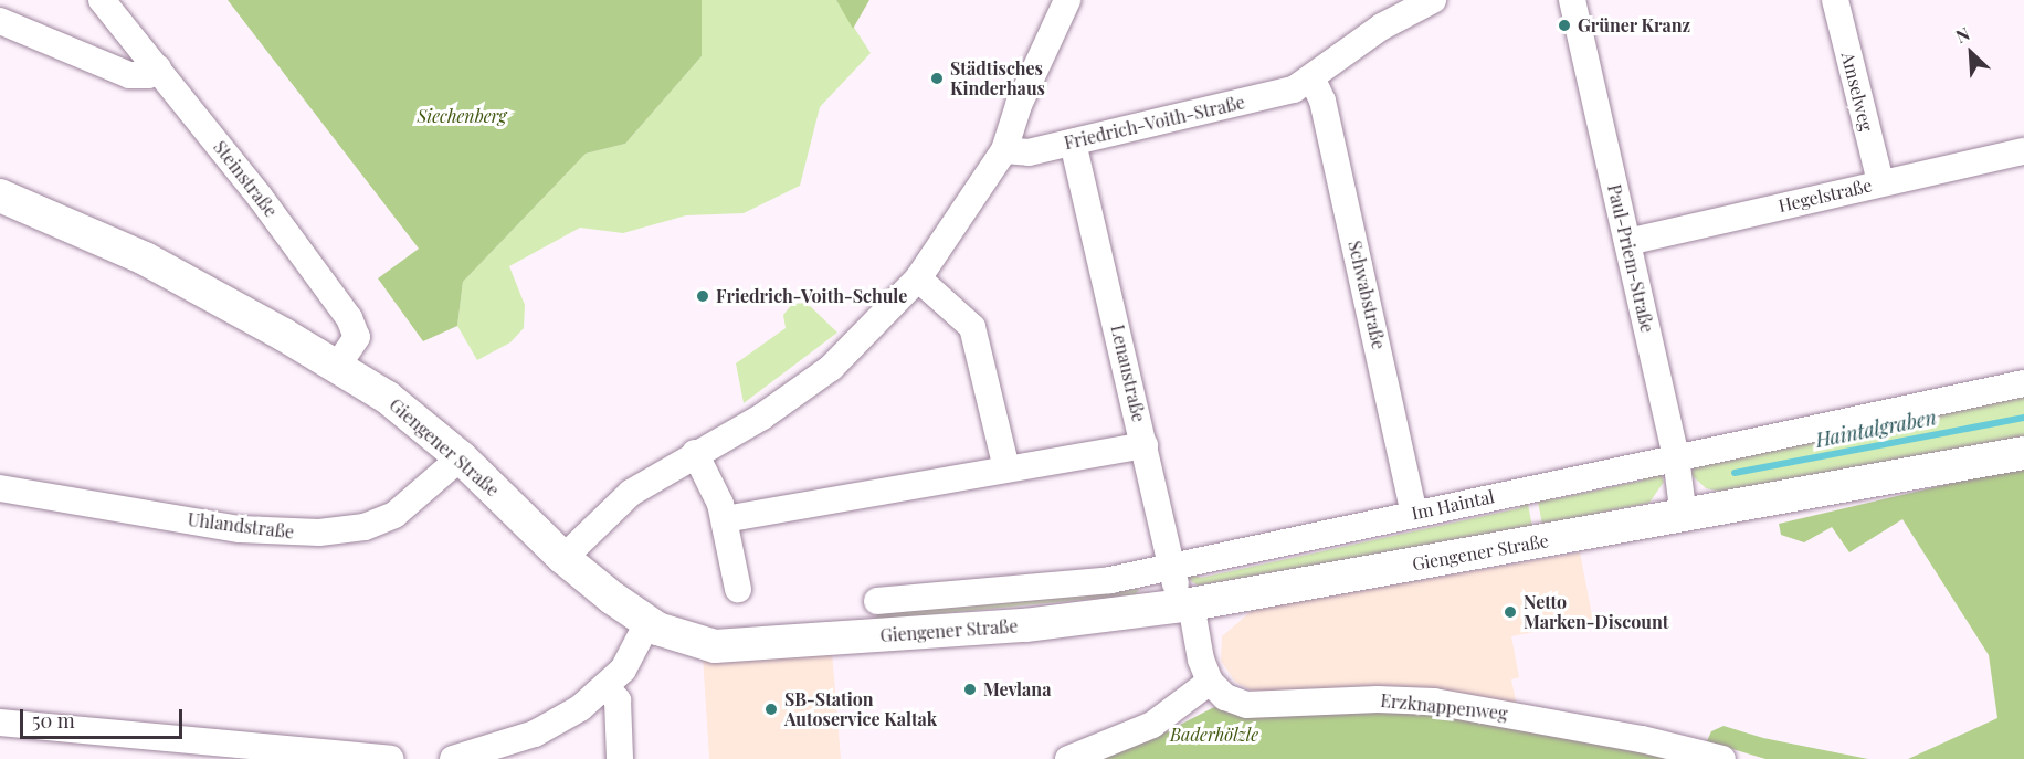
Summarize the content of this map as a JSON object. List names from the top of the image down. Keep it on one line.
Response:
{"streets":{"main road":["Giengener Straße"],"street":["Amselweg","Friedrich-Voith-Straße","Steinstraße","Hegelstraße","Paul-Priem-Straße","Schwabstraße","Lenaustraße","Im Haintal","Uhlandstraße","Erzknappenweg"]},"crossings":[["Amselweg","Hegelstraße"],["Friedrich-Voith-Straße","Schwabstraße"],["Friedrich-Voith-Straße","Lenaustraße"],["Steinstraße","Giengener Straße"],["Hegelstraße","Paul-Priem-Straße"],["Paul-Priem-Straße","Giengener Straße"],["Paul-Priem-Straße","Im Haintal"],["Schwabstraße","Im Haintal"],["Lenaustraße","Giengener Straße"],["Lenaustraße","Im Haintal"],["Giengener Straße","Uhlandstraße"]],"water":["Haintalgraben"],"parks":["Siechenberg","Baderhölzle"],"places":["Grüner Kranz","Städtisches Kinderhaus","Friedrich-Voith-Schule","Netto Marken-Discount","Mevlana","SB-Station Autoservice Kaltak"],"scale_bar":"50 m","north":"top left"}
